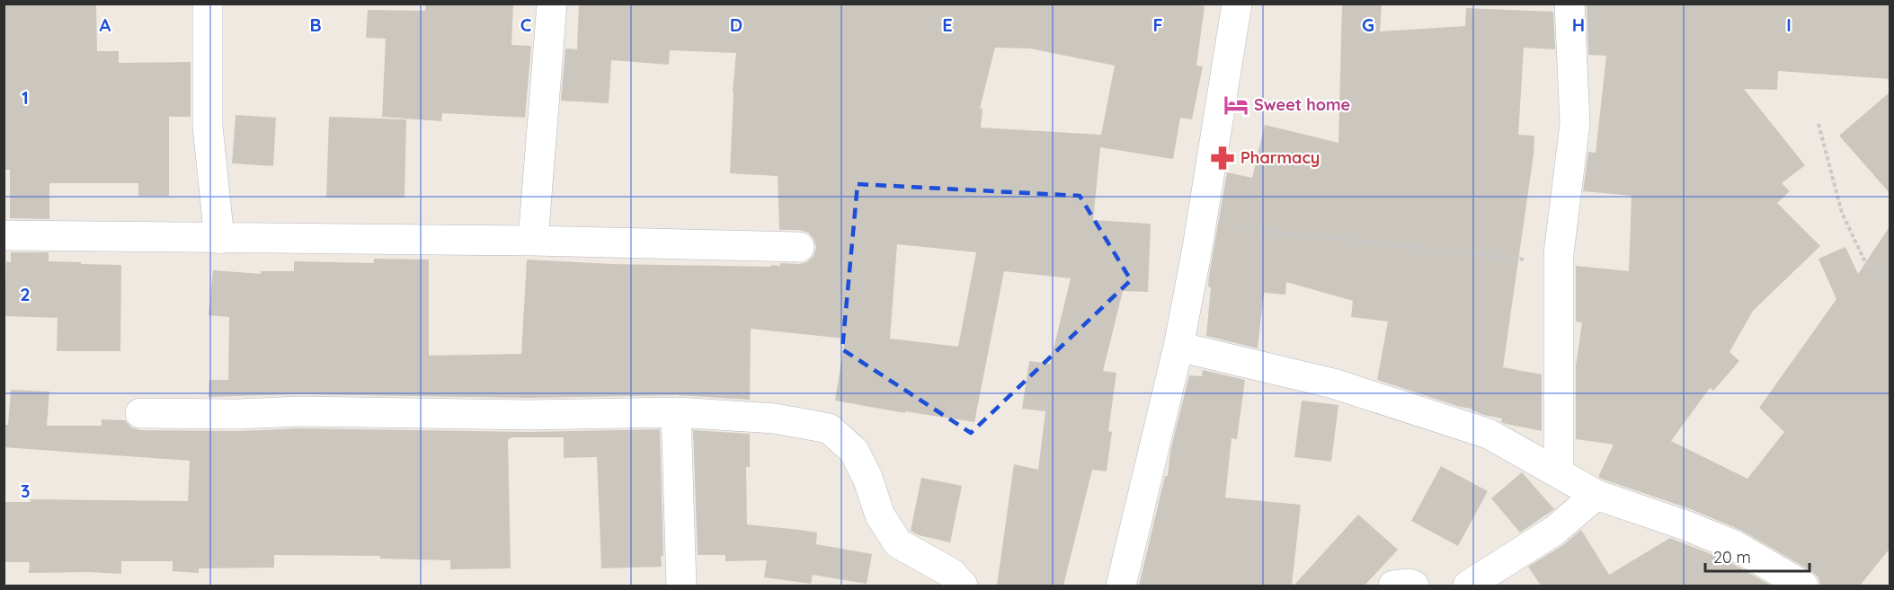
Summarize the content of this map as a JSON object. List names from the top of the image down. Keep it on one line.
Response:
{"places":{"hotel":["Sweet home"],"pharmacy":["Pharmacy"]},"scale_bar":"20 m","grid":{"columns":["A","B","C","D","E","F","G","H","I"],"rows":["1","2","3"]}}
